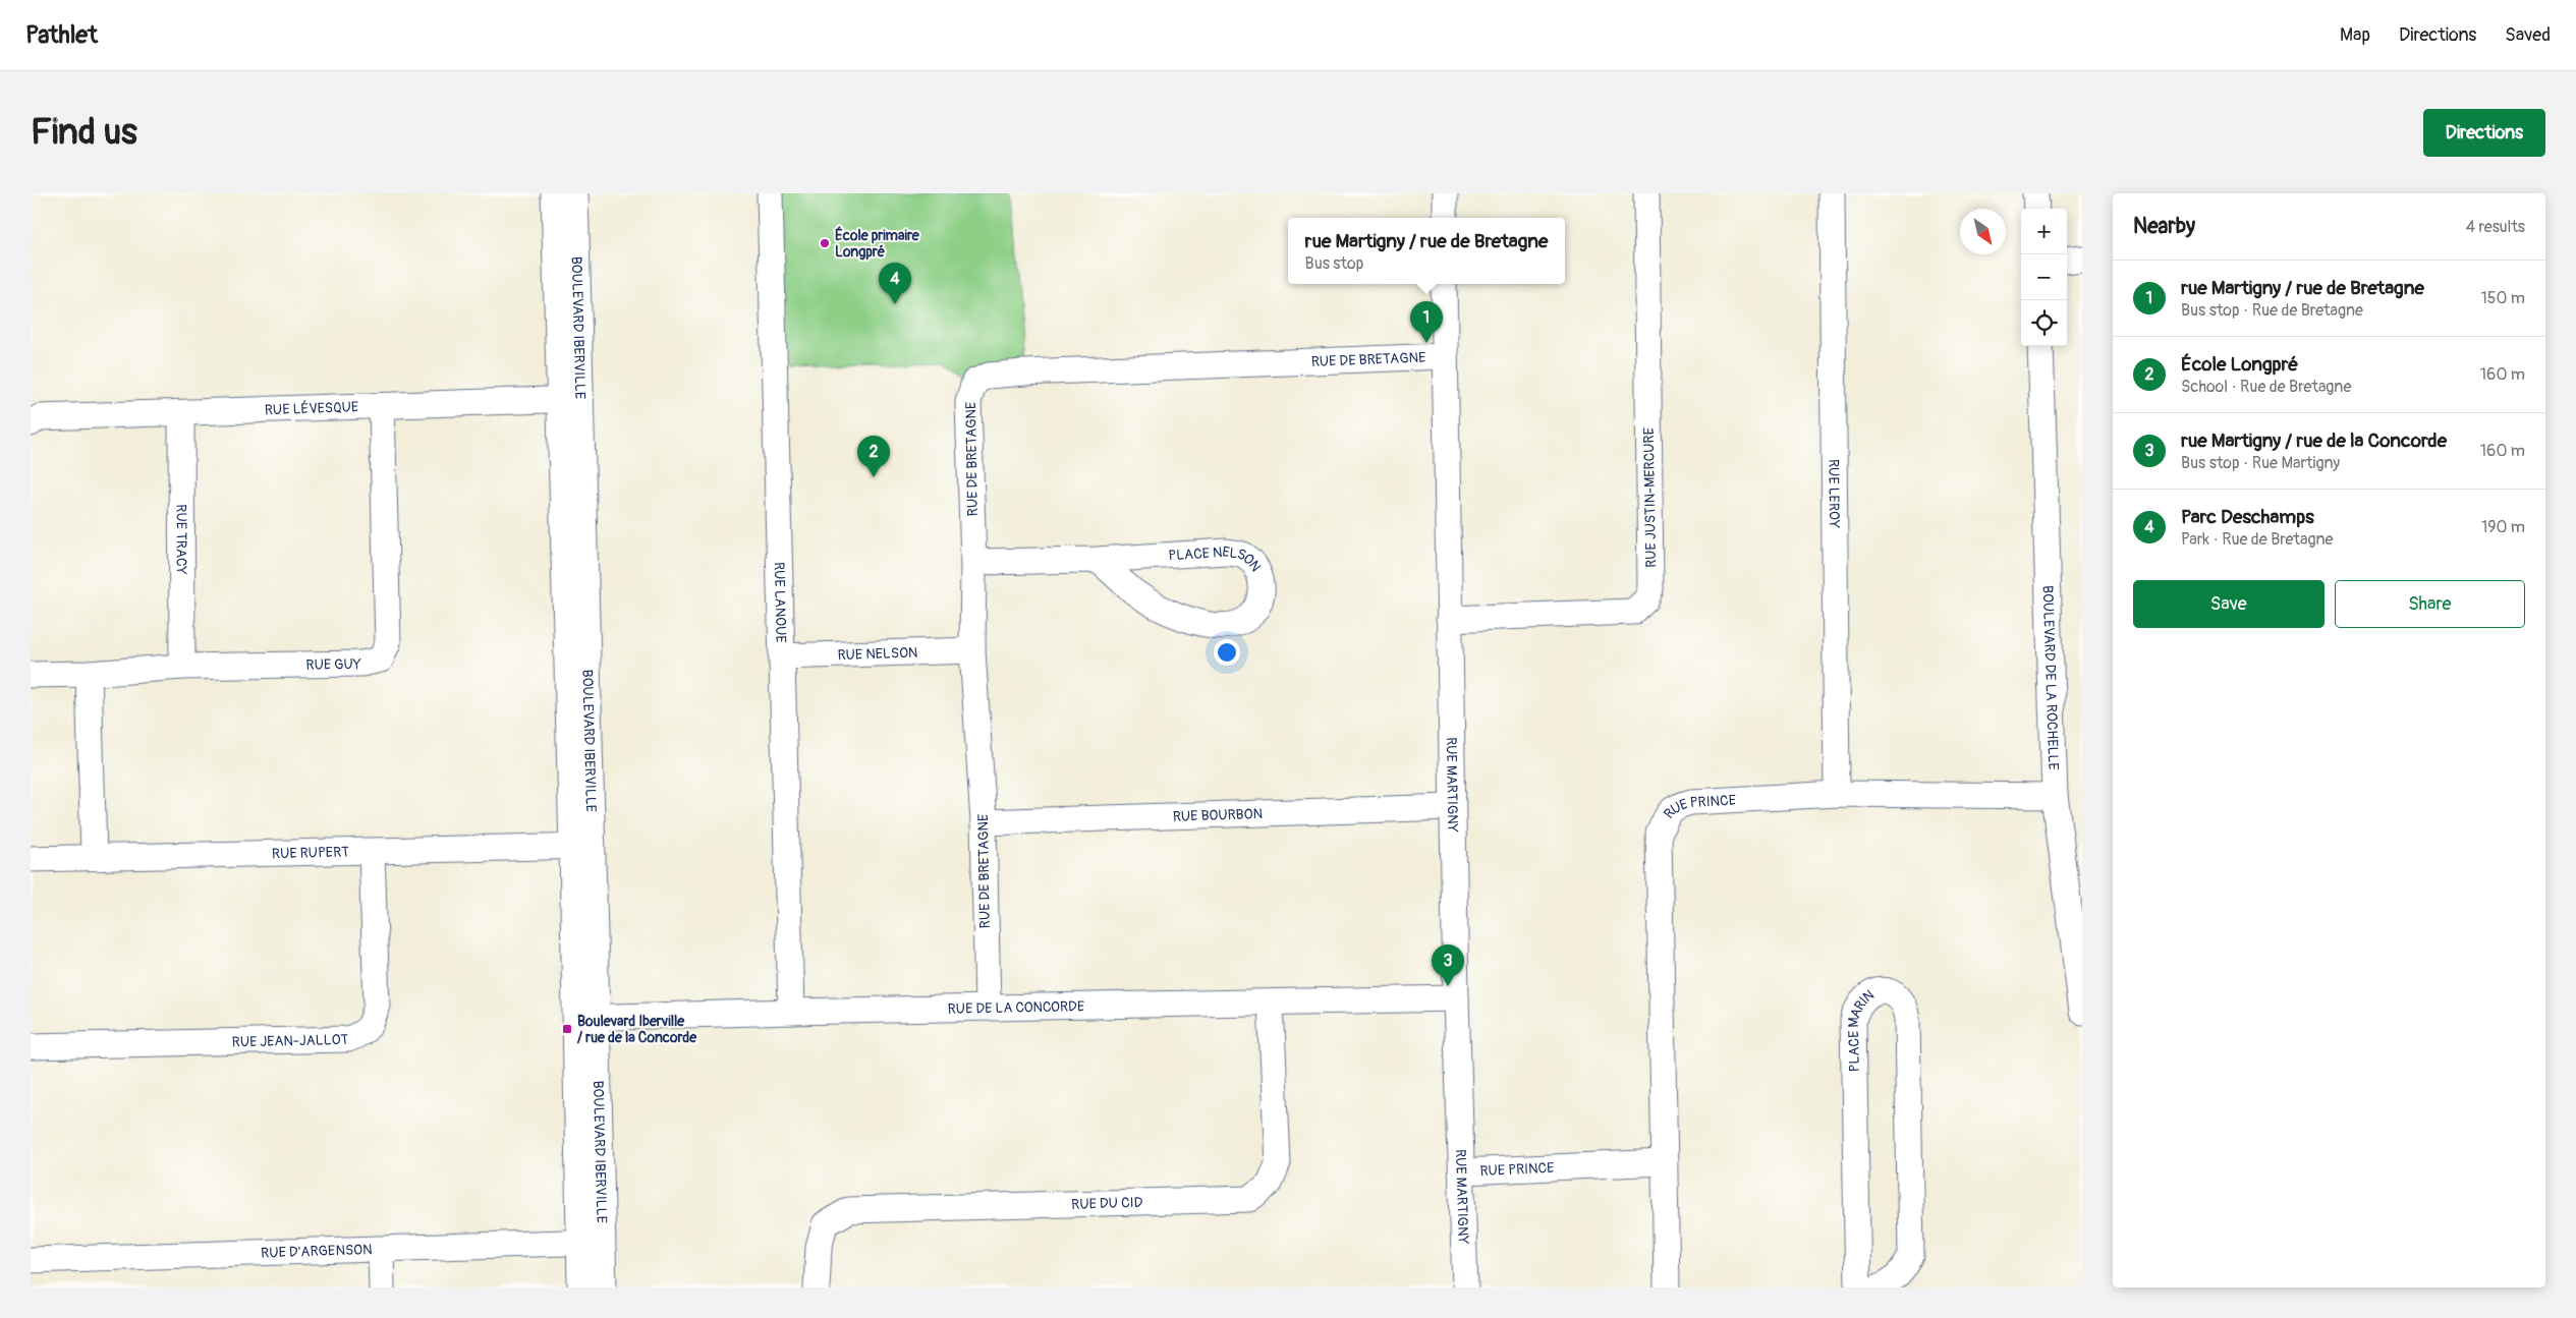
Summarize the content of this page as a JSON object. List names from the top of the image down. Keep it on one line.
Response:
{"streets":{"street":["BOULEVARD IBERVILLE","RUE DE BRETAGNE","RUE LÉVESQUE","RUE LEROY","RUE JUSTIN-MERCURE","RUE TRACY","PLACE NELSON","RUE LANOUE","RUE NELSON","RUE GUY","BOULEVARD DE LA ROCHELLE","RUE MARTIGNY","RUE PRINCE","RUE BOURBON","RUE RUPERT","RUE DE LA CONCORDE","PLACE MARIN","RUE JEAN-JALLOT","RUE DU CID","RUE D'ARGENSON"]},"crossings":[["BOULEVARD IBERVILLE","RUE LÉVESQUE"],["BOULEVARD IBERVILLE","RUE RUPERT"],["BOULEVARD IBERVILLE","RUE DE LA CONCORDE"],["BOULEVARD IBERVILLE","RUE D'ARGENSON"],["RUE DE BRETAGNE","PLACE NELSON"],["RUE DE BRETAGNE","RUE NELSON"],["RUE DE BRETAGNE","RUE MARTIGNY"],["RUE DE BRETAGNE","RUE BOURBON"],["RUE DE BRETAGNE","RUE DE LA CONCORDE"],["RUE LÉVESQUE","RUE TRACY"],["RUE LÉVESQUE","RUE GUY"],["RUE LEROY","RUE PRINCE"],["RUE JUSTIN-MERCURE","RUE MARTIGNY"],["RUE TRACY","RUE GUY"],["RUE LANOUE","RUE NELSON"],["RUE LANOUE","RUE DE LA CONCORDE"],["BOULEVARD DE LA ROCHELLE","RUE PRINCE"],["RUE MARTIGNY","RUE PRINCE"],["RUE MARTIGNY","RUE BOURBON"],["RUE MARTIGNY","RUE DE LA CONCORDE"],["RUE RUPERT","RUE JEAN-JALLOT"],["RUE DE LA CONCORDE","RUE DU CID"]],"places":{"other":["École primaire Longpré"],"transit":["Boulevard Iberville / rue de la Concorde"]},"north":"bottom right","page":{"header":"Pathlet","nav":["Map","Directions","Saved"],"buttons":["Directions",["Save","Share"]],"title":"Find us","heading":["Nearby","4 results"],"map_buttons":["+","−"],"popup":["rue Martigny / rue de Bretagne","Bus stop"],"list":[{"mark":"1","name":"rue Martigny / rue de Bretagne","note":"Bus stop · Rue de Bretagne","value":"150 m"},{"mark":"2","name":"École Longpré","note":"School · Rue de Bretagne","value":"160 m"},{"mark":"3","name":"rue Martigny / rue de la Concorde","note":"Bus stop · Rue Martigny","value":"160 m"},{"mark":"4","name":"Parc Deschamps","note":"Park · Rue de Bretagne","value":"190 m"}],"pins":["4","1","2","3"]}}
